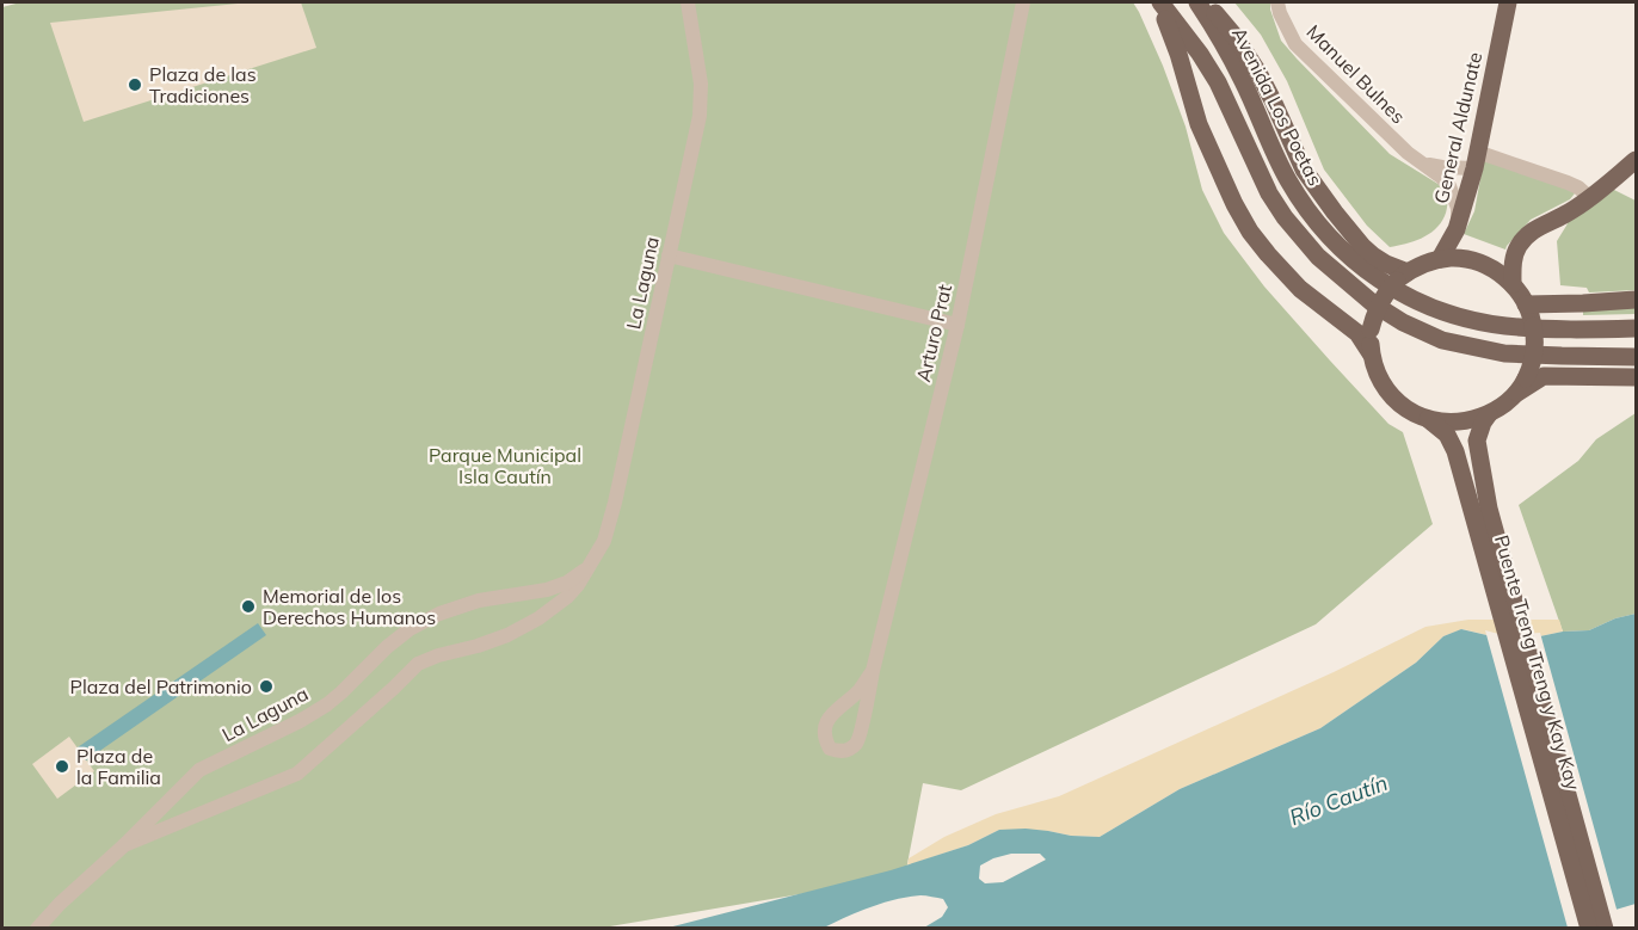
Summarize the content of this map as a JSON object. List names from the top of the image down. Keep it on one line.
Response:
{"streets":{"main road":["Avenida Los Poetas","General Aldunate","Puente Treng Treng y Kay Kay"],"street":["Manuel Bulnes","La Laguna","Arturo Prat"]},"crossings":[["Manuel Bulnes","General Aldunate"],["General Aldunate","Puente Treng Treng y Kay Kay"]],"water":["Río Cautín"],"parks":["Parque Municipal Isla Cautín"],"places":["Plaza de las Tradiciones","Memorial de los Derechos Humanos","Plaza del Patrimonio","Plaza de la Familia"]}
